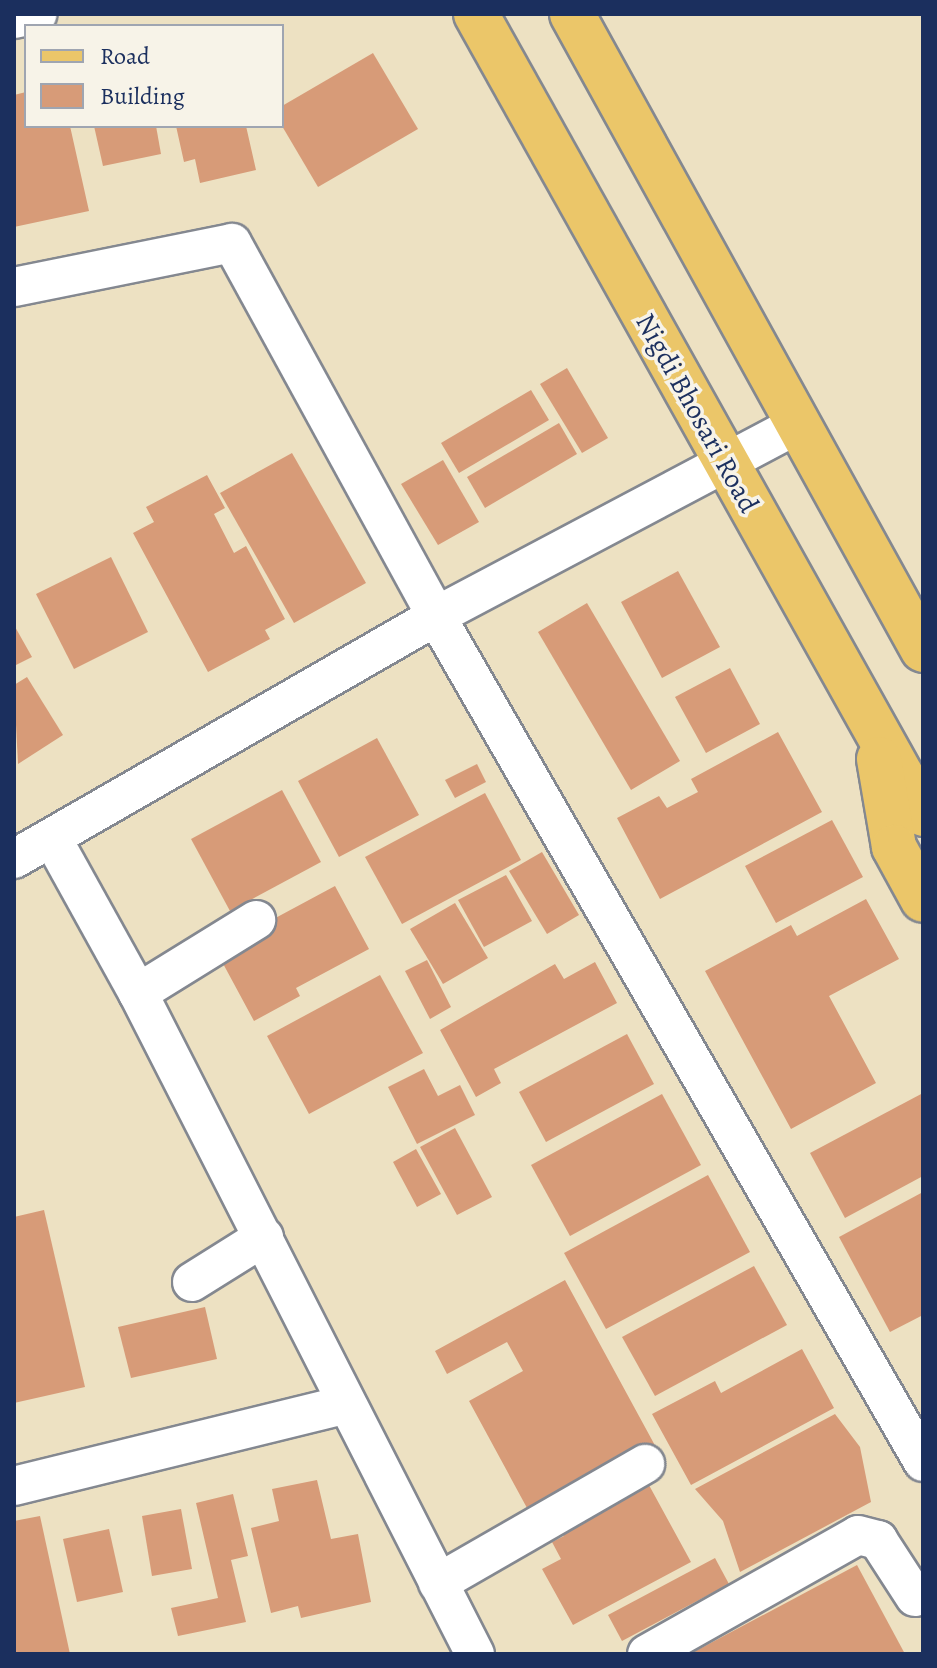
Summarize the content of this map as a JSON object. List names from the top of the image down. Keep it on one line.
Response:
{"streets":{"main road":["Nigdi Bhosari Road"]},"legend":["Road","Building"]}
